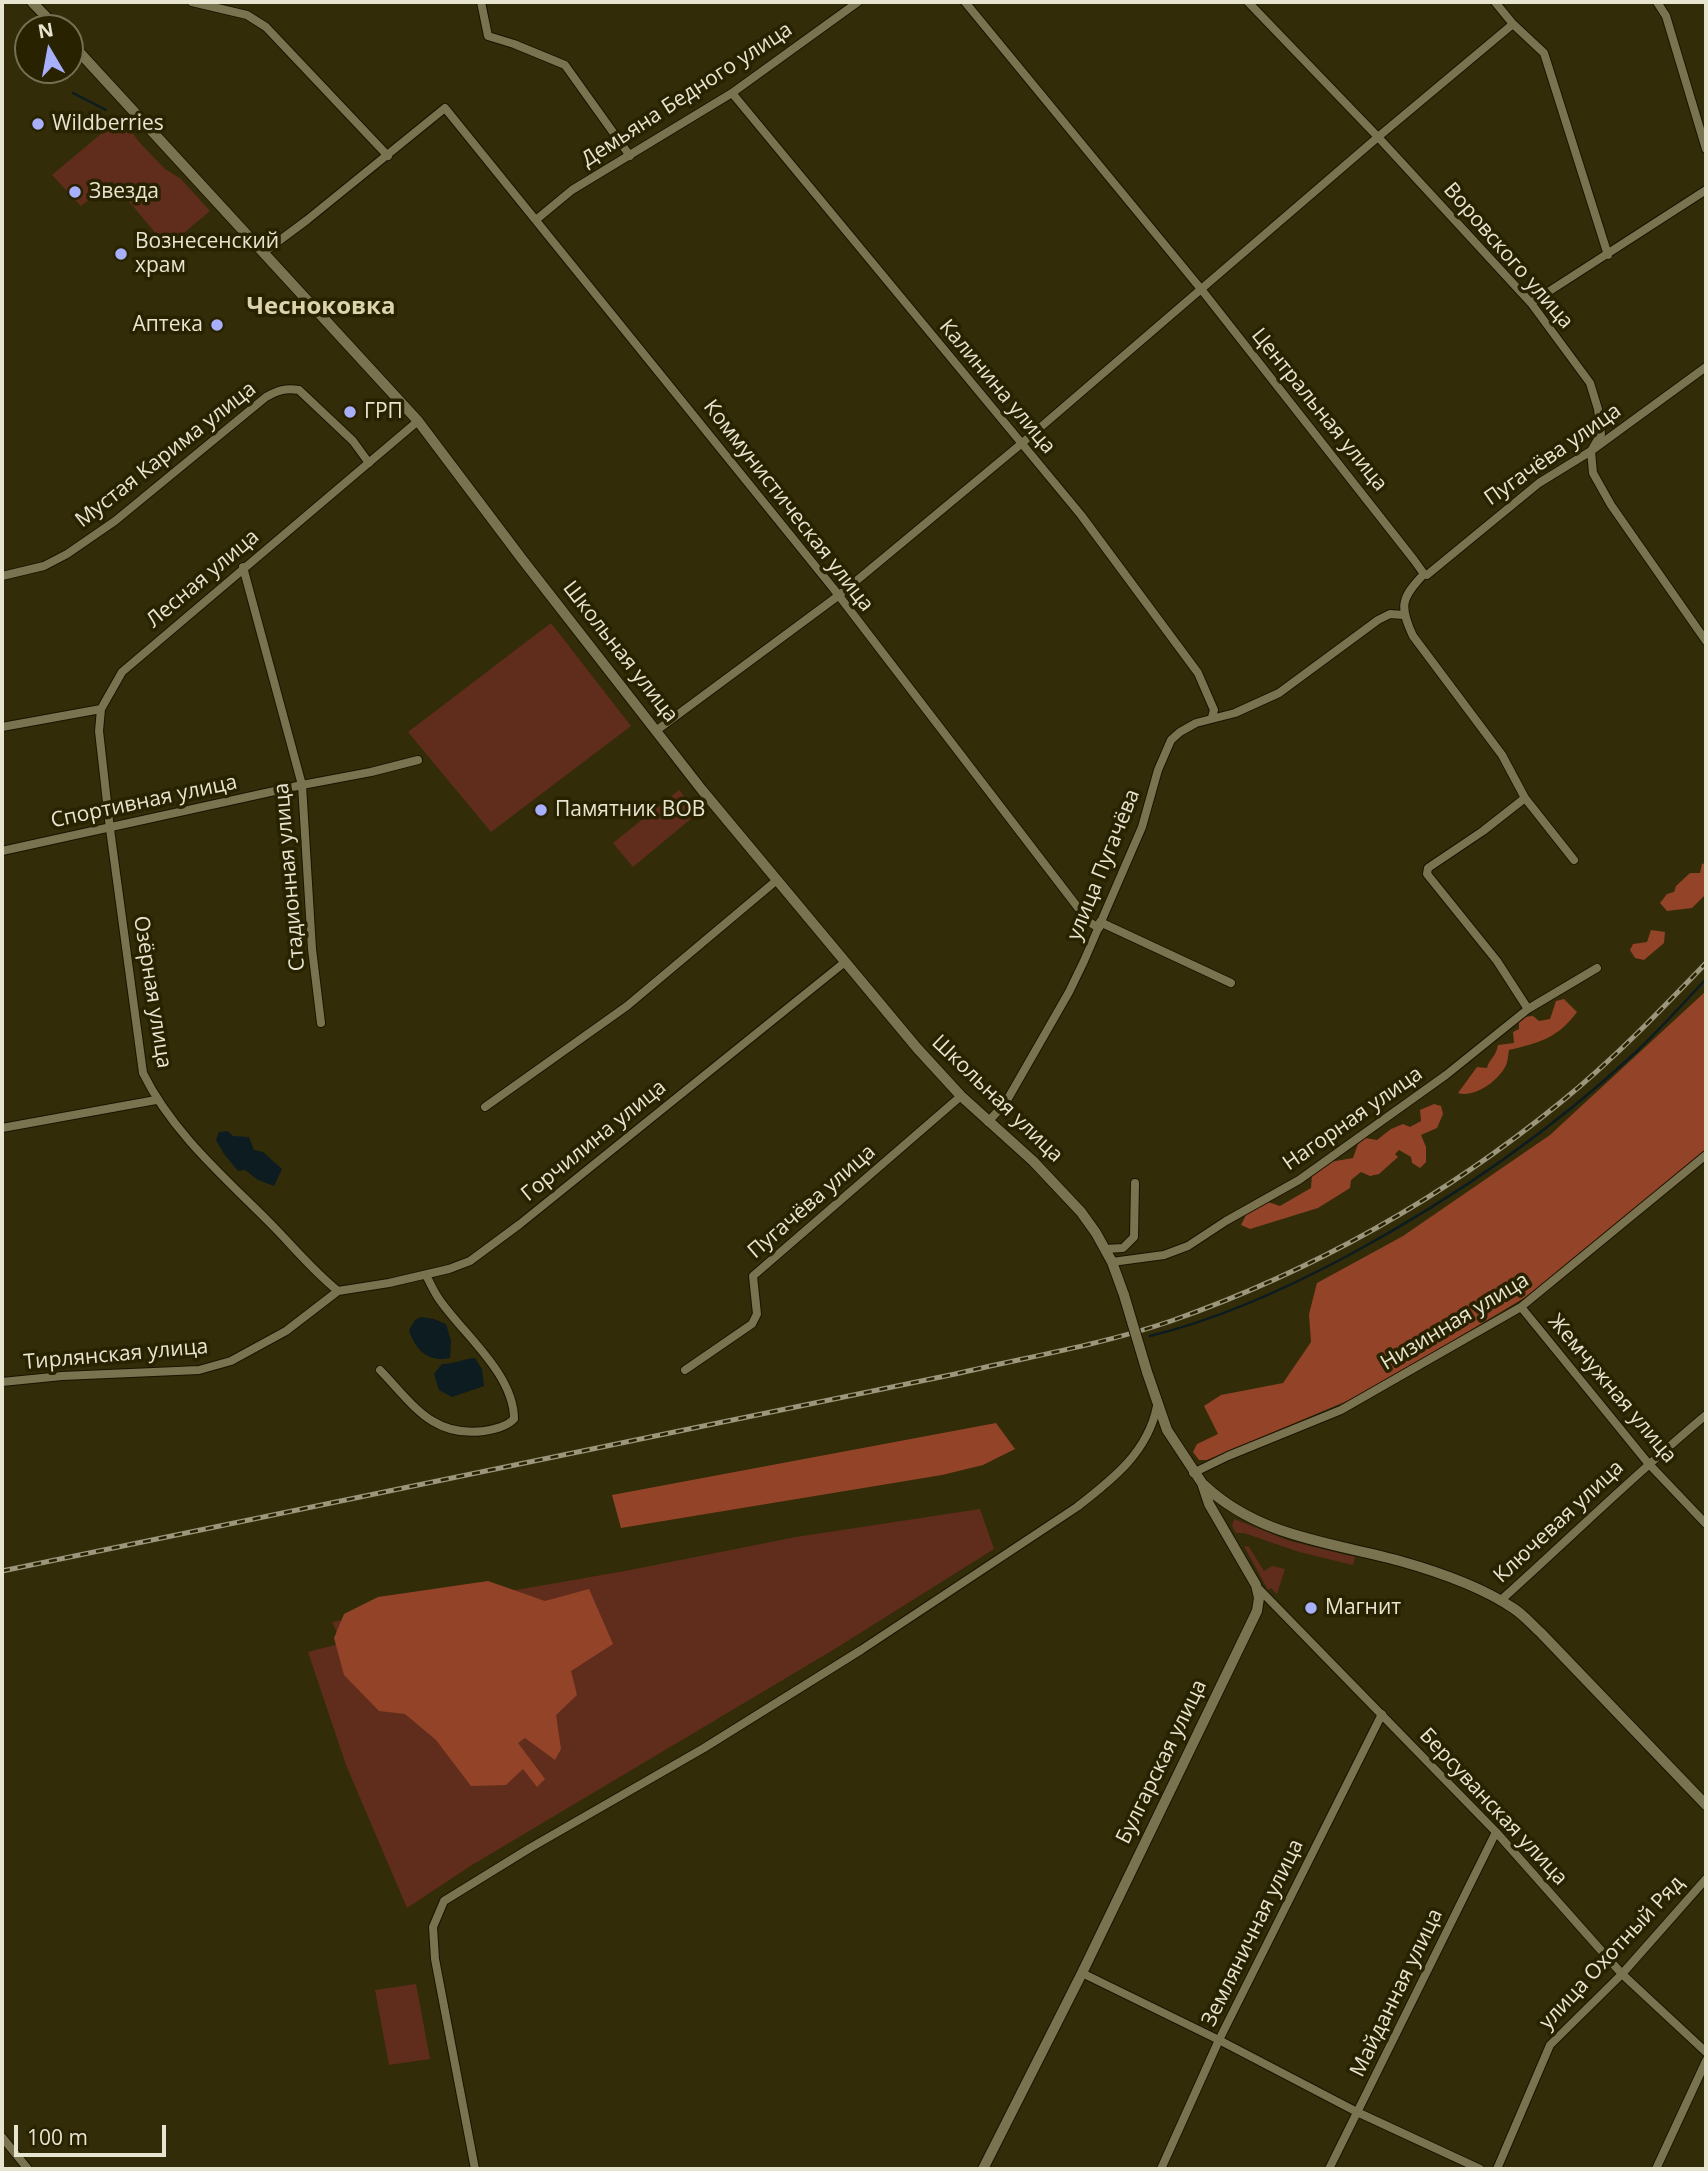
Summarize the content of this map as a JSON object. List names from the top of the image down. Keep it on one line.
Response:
{"streets":{"street":["Демьяна Бедного улица","Воровского улица","Калинина улица","Центральная улица","Мустая Карима улица","Пугачёва улица","Коммунистическая улица","Лесная улица","Школьная улица","Спортивная улица","улица Пугачёва","Стадионная улица","Озёрная улица","Нагорная улица","Горчилина улица","Низинная улица","Тирлянская улица","Жемчужная улица","Ключевая улица","Булгарская улица","Берсуванская улица","Земляничная улица","улица Охотный Ряд","Майданная улица"]},"crossings":[["Демьяна Бедного улица","Калинина улица"],["Демьяна Бедного улица","Коммунистическая улица"],["Воровского улица","Пугачёва улица"],["Калинина улица","улица Пугачёва"],["Центральная улица","Пугачёва улица"],["Мустая Карима улица","Лесная улица"],["Пугачёва улица","Школьная улица"],["Коммунистическая улица","улица Пугачёва"],["Лесная улица","Школьная улица"],["Лесная улица","Стадионная улица"],["Лесная улица","Озёрная улица"],["Школьная улица","улица Пугачёва"],["Школьная улица","Нагорная улица"],["Школьная улица","Горчилина улица"],["Спортивная улица","Стадионная улица"],["Спортивная улица","Озёрная улица"],["Озёрная улица","Горчилина улица"],["Озёрная улица","Тирлянская улица"],["Горчилина улица","Тирлянская улица"],["Низинная улица","Жемчужная улица"],["Жемчужная улица","Ключевая улица"],["Булгарская улица","Берсуванская улица"],["Берсуванская улица","Земляничная улица"],["Берсуванская улица","улица Охотный Ряд"],["Берсуванская улица","Майданная улица"]],"districts":["Чесноковка"],"places":["Wildberries","Звезда","Вознесенский храм","Аптека","ГРП","Памятник ВОВ","Магнит"],"scale_bar":"100 m","north":"top"}
